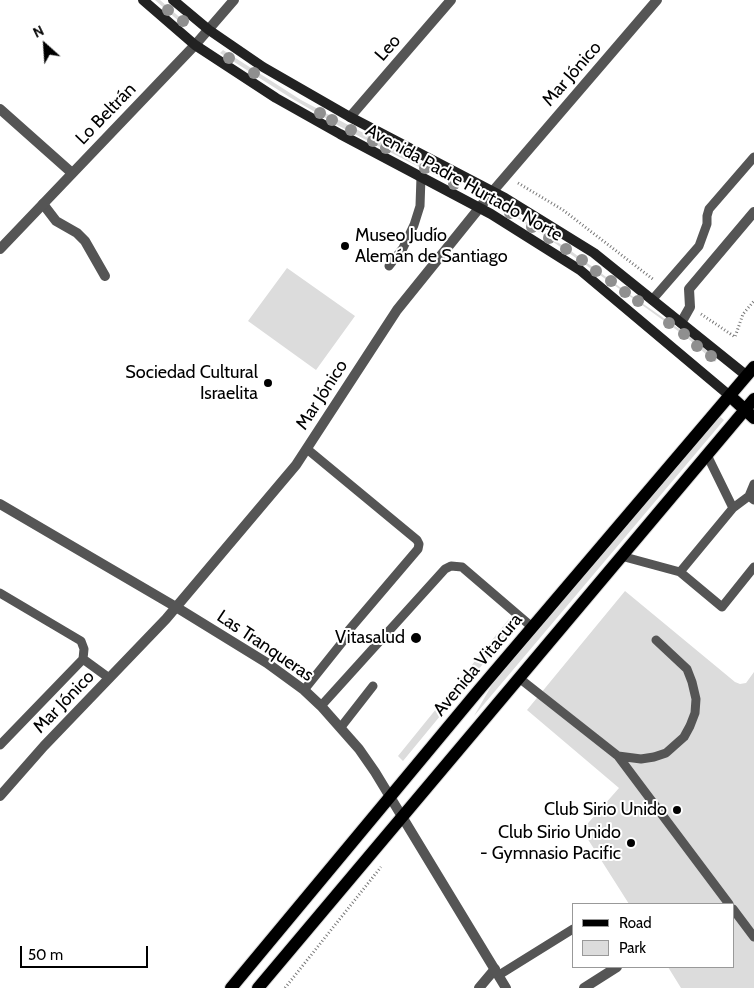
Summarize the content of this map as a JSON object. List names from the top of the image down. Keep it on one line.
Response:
{"streets":{"main road":["Avenida Padre Hurtado Norte","Avenida Vitacura"],"street":["Leo","Mar Jónico","Lo Beltrán","Las Tranqueras"]},"crossings":[["Leo","Avenida Padre Hurtado Norte"],["Mar Jónico","Avenida Padre Hurtado Norte"],["Mar Jónico","Las Tranqueras"],["Lo Beltrán","Avenida Padre Hurtado Norte"],["Avenida Padre Hurtado Norte","Avenida Vitacura"],["Las Tranqueras","Avenida Vitacura"]],"places":["Museo Judío Alemán de Santiago","Sociedad Cultural Israelita","Vitasalud","Club Sirio Unido","Club Sirio Unido - Gymnasio Pacific"],"legend":["Road","Park"],"scale_bar":"50 m","north":"top left"}
